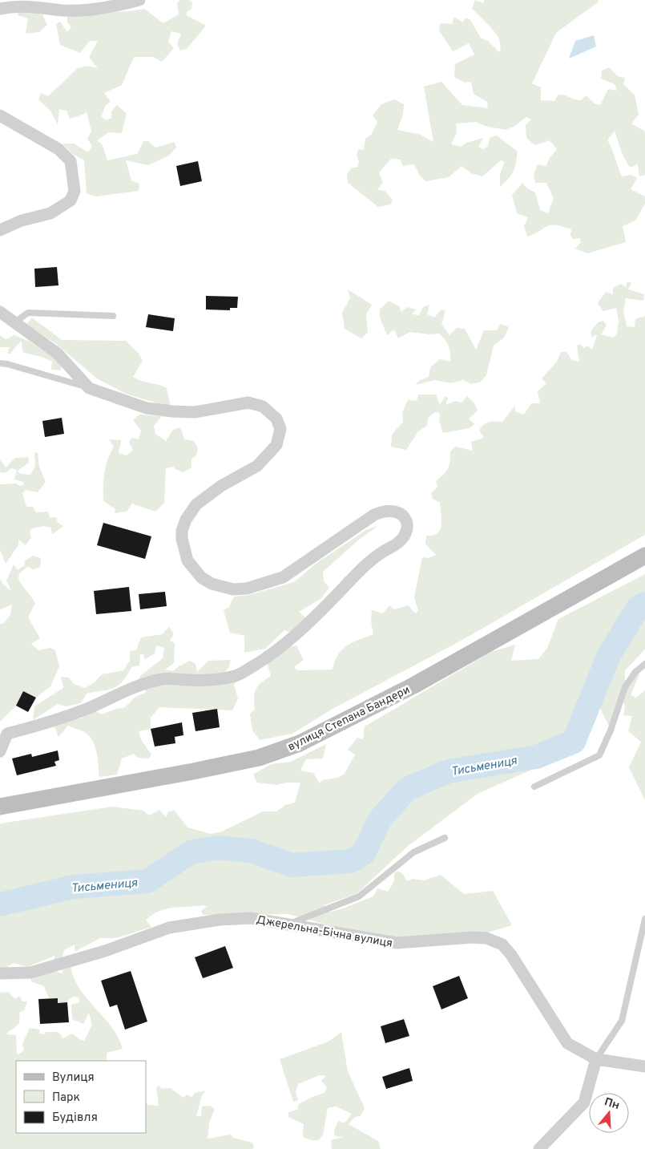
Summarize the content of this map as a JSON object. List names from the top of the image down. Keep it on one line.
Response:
{"streets":{"main road":["вулиця Степана Бандери"],"street":["Джерельна-Бічна вулиця"]},"water":["Тисьмениця"],"legend":["Вулиця","Парк","Будівля"],"north":"top"}
